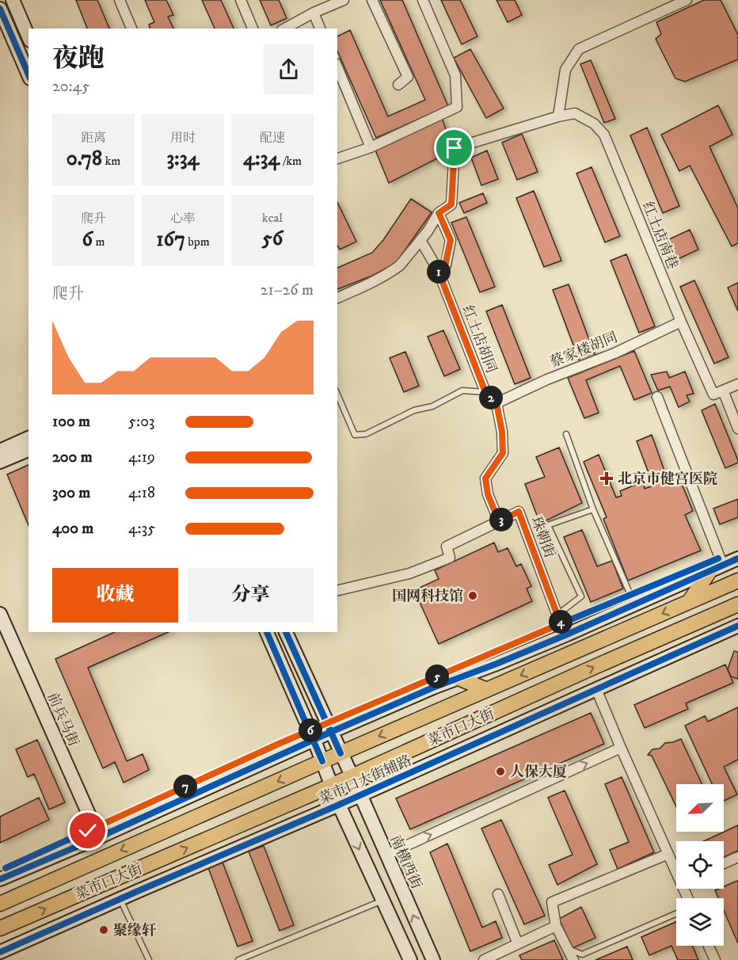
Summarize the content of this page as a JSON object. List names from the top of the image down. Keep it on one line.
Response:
{"streets":{"main road":["菜市口大街"],"street":["红土店南巷","红土店胡同","蔡家楼胡同","珠朝街","前兵马街","菜市口大街辅路","南横西街"]},"crossings":[["红土店南巷","蔡家楼胡同"],["红土店胡同","蔡家楼胡同"],["菜市口大街","南横西街"],["菜市口大街辅路","南横西街"]],"places":{"health":["北京市健宫医院"],"other":["国网科技馆","人保大厦","聚缘轩"]},"north":"bottom left","page":{"heading":["夜跑","20:45"],"stats":[["距离","0.78 km"],["用时","3:34"],["配速","4:34 /km"],["爬升","6 m"],["心率","167 bpm"],["kcal","56"]],"pins":["1","2","3","4","5","6","7"],"chart":["爬升","21–26 m"],"list":[{"name":"100 m","note":"5:03"},{"name":"200 m","note":"4:19"},{"name":"300 m","note":"4:18"},{"name":"400 m","note":"4:35"}],"buttons":["收藏","分享"]}}
